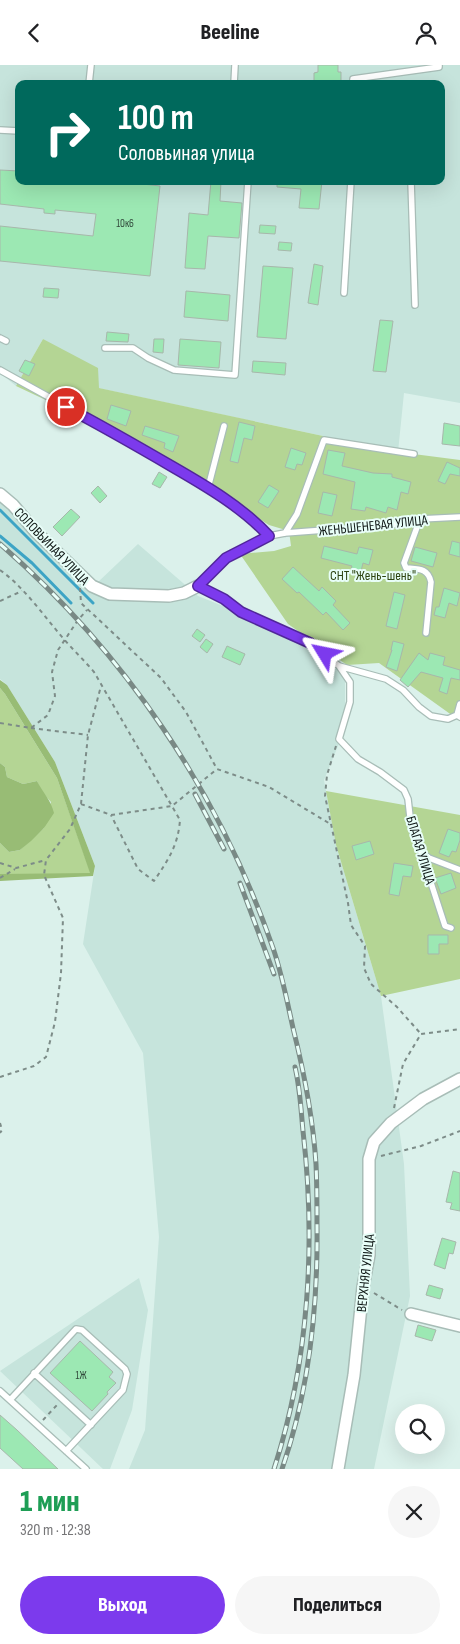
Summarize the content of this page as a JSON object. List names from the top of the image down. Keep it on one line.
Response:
{"streets":{"street":["СОЛОВЬИНАЯ УЛИЦА","ВЕРХНЯЯ УЛИЦА"],"lane":["ЖЕНЬШЕНЕВАЯ УЛИЦА","БЛАГАЯ УЛИЦА"]},"crossings":[["ЖЕНЬШЕНЕВАЯ УЛИЦА","СОЛОВЬИНАЯ УЛИЦА"]],"parks":["СНТ \"Жень-шень\""],"house_numbers":["10к6","1Ж"],"page":{"header":"Beeline","turn":["100 m","Соловьиная улица"],"heading":["1 мин","320 m · 12:38"],"buttons":["Выход","Поделиться"]}}
